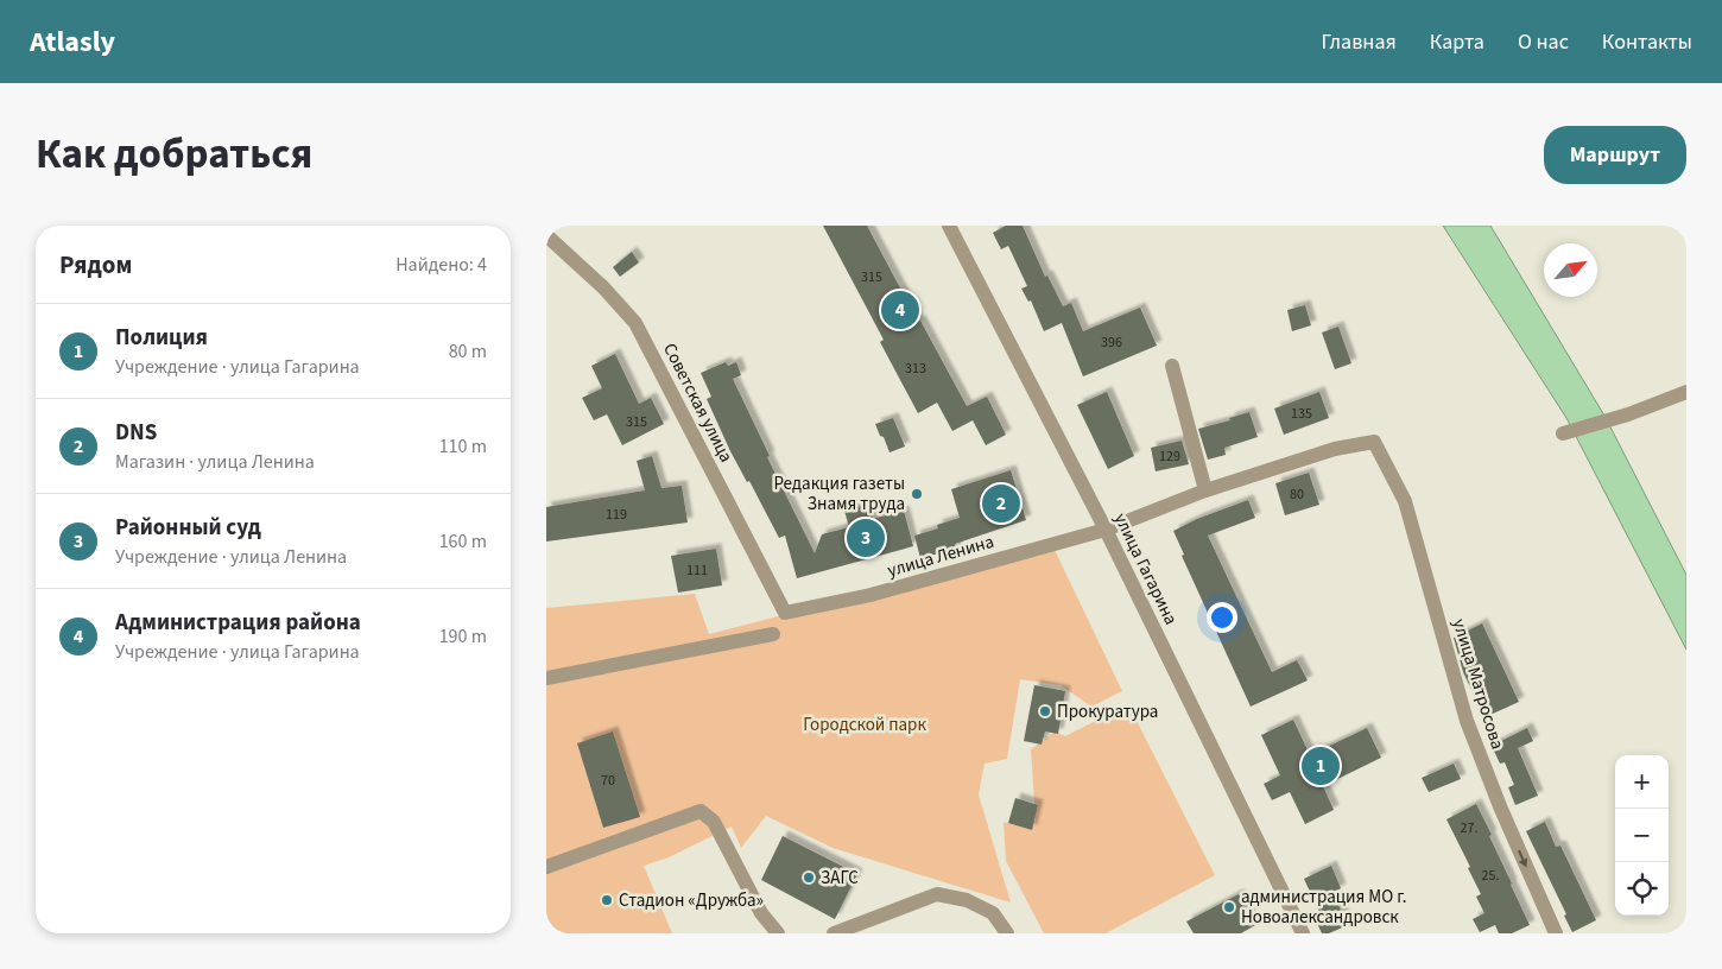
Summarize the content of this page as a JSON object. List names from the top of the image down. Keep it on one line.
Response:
{"streets":{"street":["Советская улица","улица Ленина","улица Гагарина","улица Матросова"]},"crossings":[["Советская улица","улица Ленина"],["улица Ленина","улица Гагарина"],["улица Ленина","улица Матросова"]],"one_way":["улица Матросова"],"parks":["Городской парк"],"places":["Редакция газеты Знамя труда","Прокуратура","ЗАГС","Стадион «Дружба»","администрация МО г. Новоалександровск"],"house_numbers":["315","396","313","135","315","129","80","119","111","70","27.","25."],"north":"top right","page":{"header":"Atlasly","nav":["Главная","Карта","О нас","Контакты"],"title":"Как добраться","buttons":"Маршрут","heading":["Рядом","Найдено: 4"],"pins":["4","2","3","1"],"list":[{"mark":"1","name":"Полиция","note":"Учреждение · улица Гагарина","value":"80 m"},{"mark":"2","name":"DNS","note":"Магазин · улица Ленина","value":"110 m"},{"mark":"3","name":"Районный суд","note":"Учреждение · улица Ленина","value":"160 m"},{"mark":"4","name":"Администрация района","note":"Учреждение · улица Гагарина","value":"190 m"}],"map_buttons":["+","−"]}}
